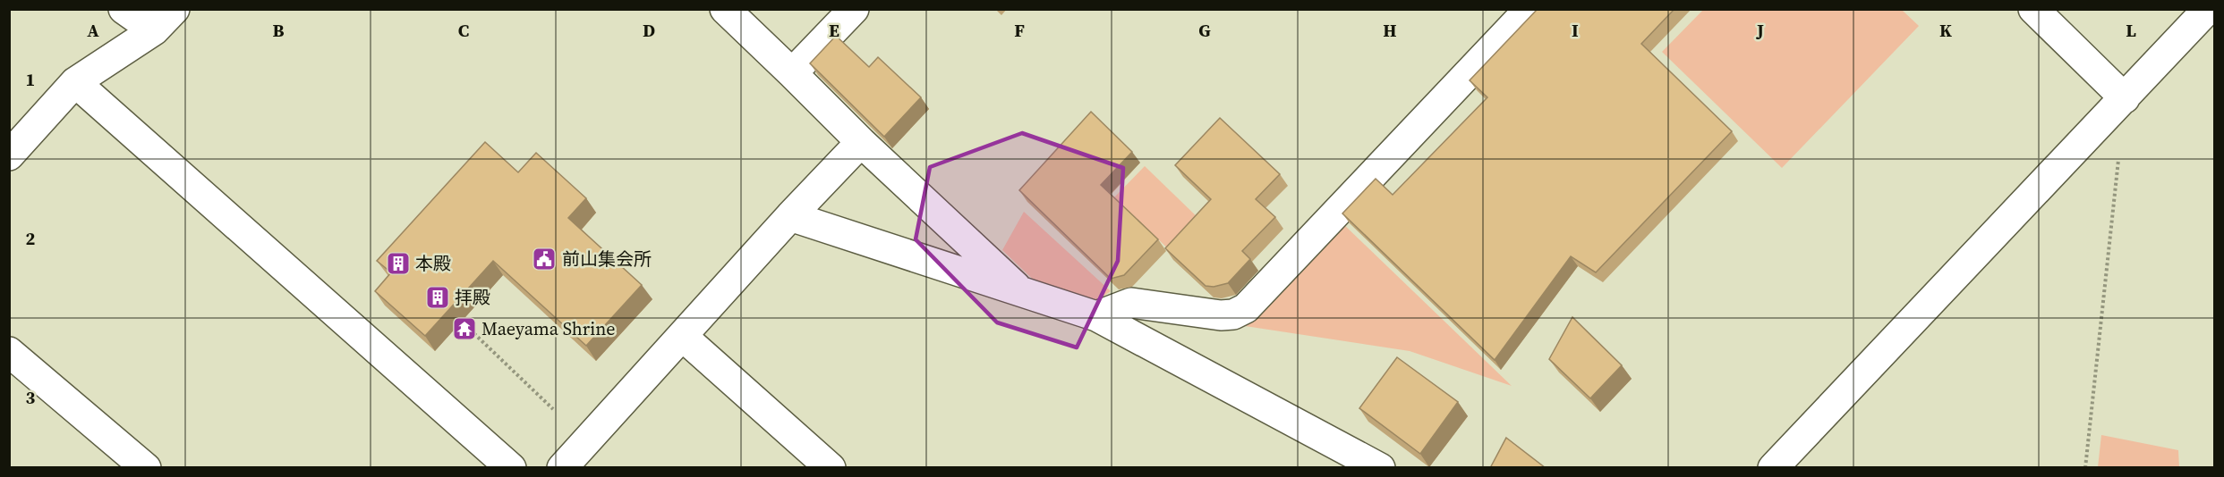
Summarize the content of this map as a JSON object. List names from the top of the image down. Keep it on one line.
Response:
{"places":{"public building":["前山集会所"],"building":["本殿","拝殿"],"temple":["Maeyama Shrine"]},"grid":{"columns":["A","B","C","D","E","F","G","H","I","J","K","L"],"rows":["1","2","3"]}}
